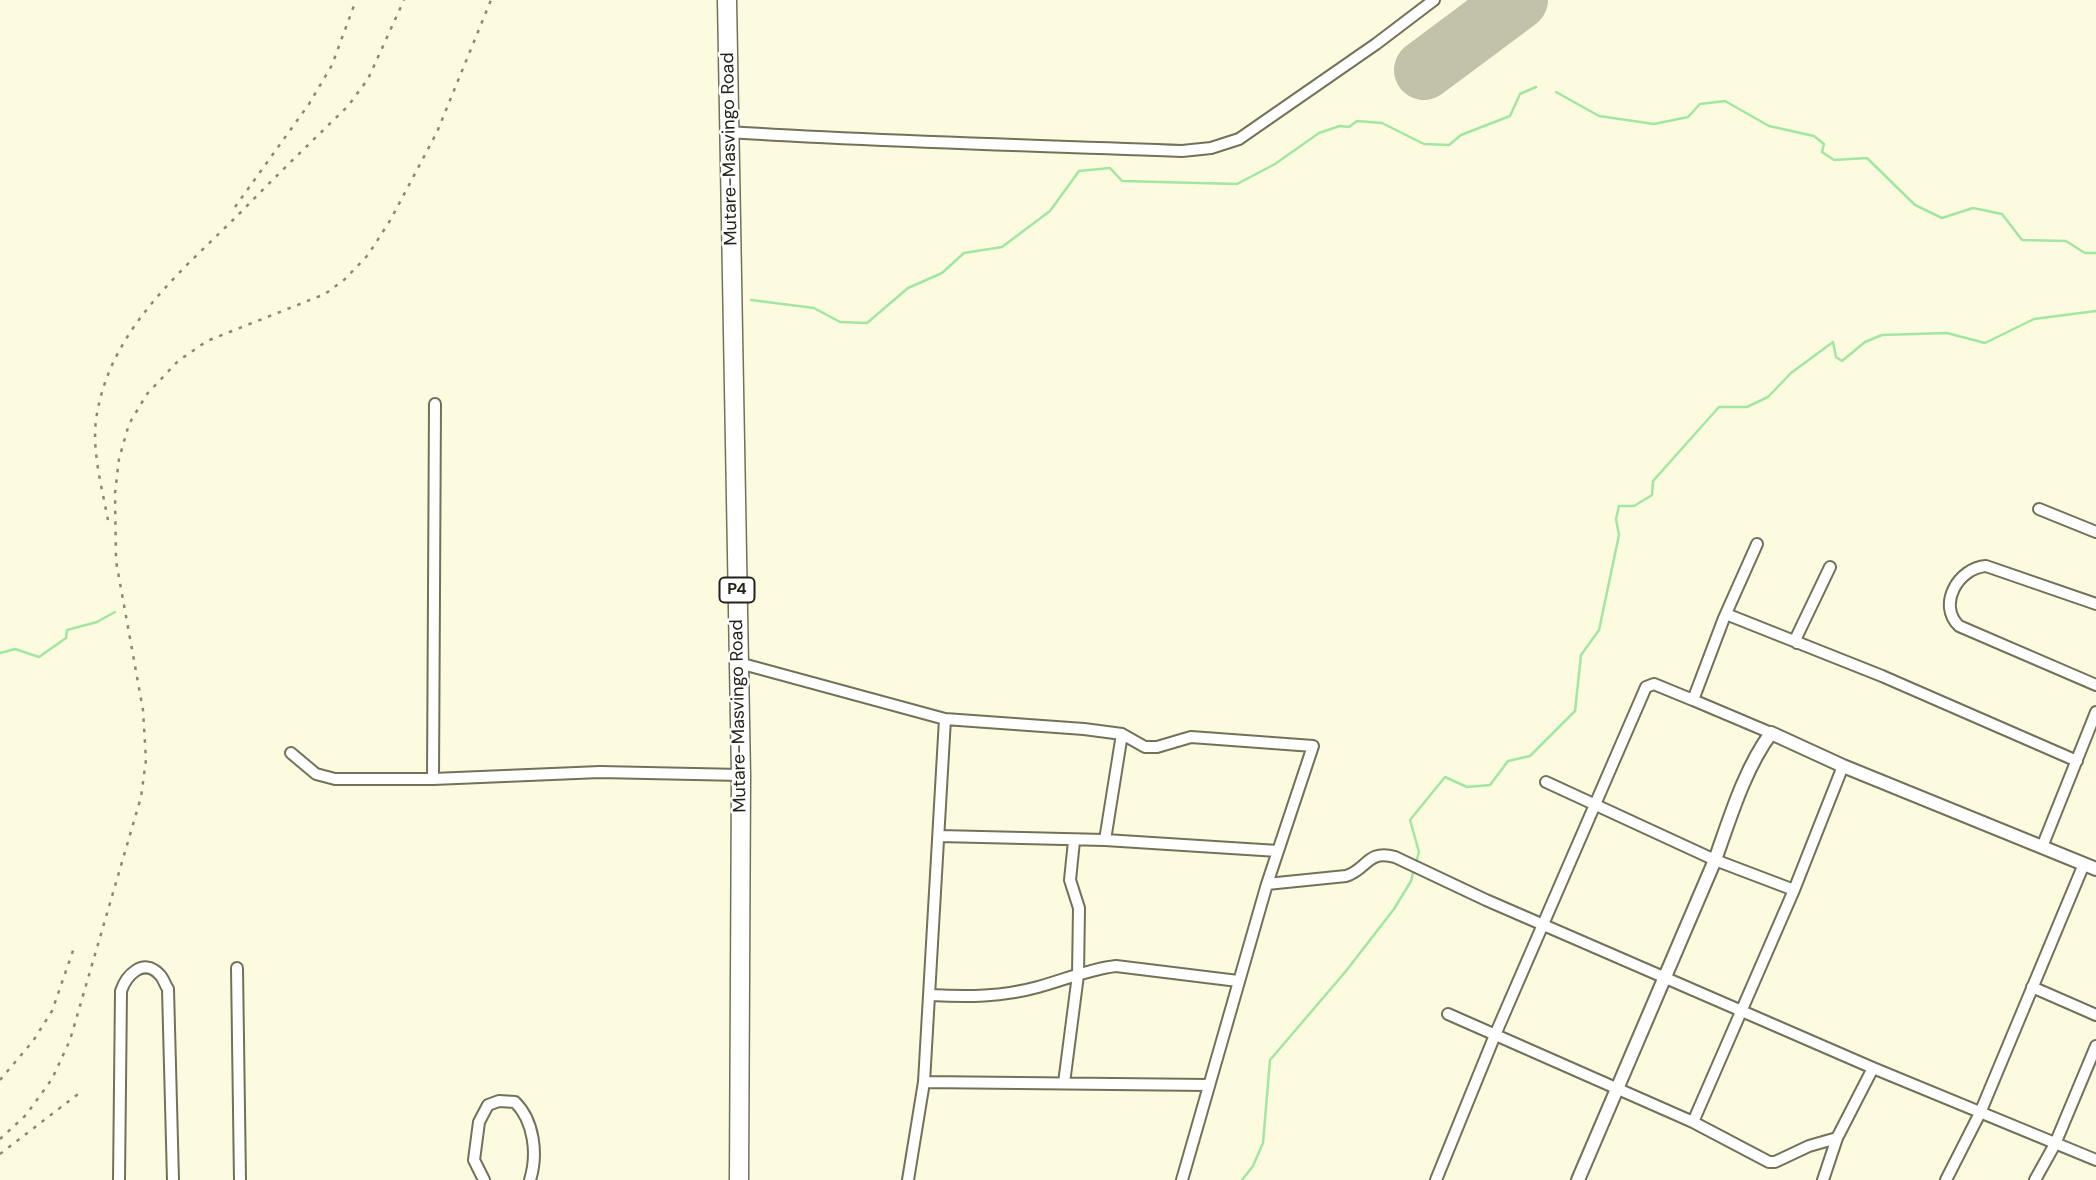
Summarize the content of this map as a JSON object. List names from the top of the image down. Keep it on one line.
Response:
{"streets":{"highway":["Mutare-Masvingo Road","P4"]}}
